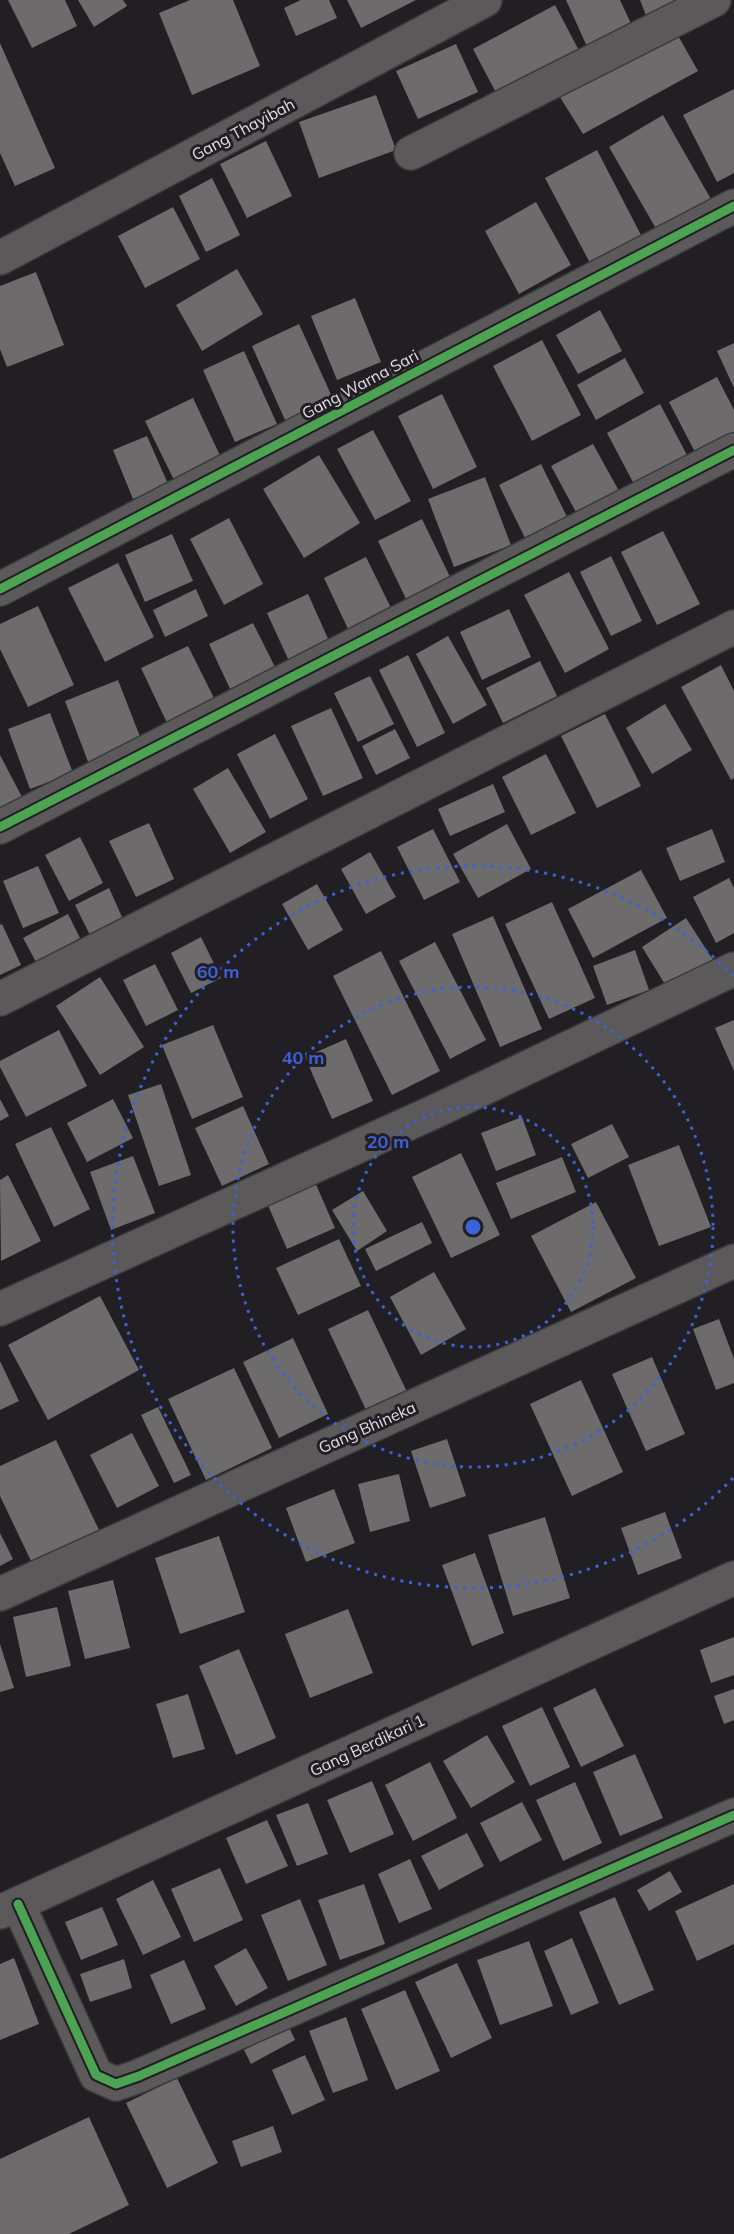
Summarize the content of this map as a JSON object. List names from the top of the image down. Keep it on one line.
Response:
{"streets":{"street":["Gang Thayibah","Gang Warna Sari","Gang Bhineka","Gang Berdikari 1"]},"rings":["60 m","40 m","20 m"]}
